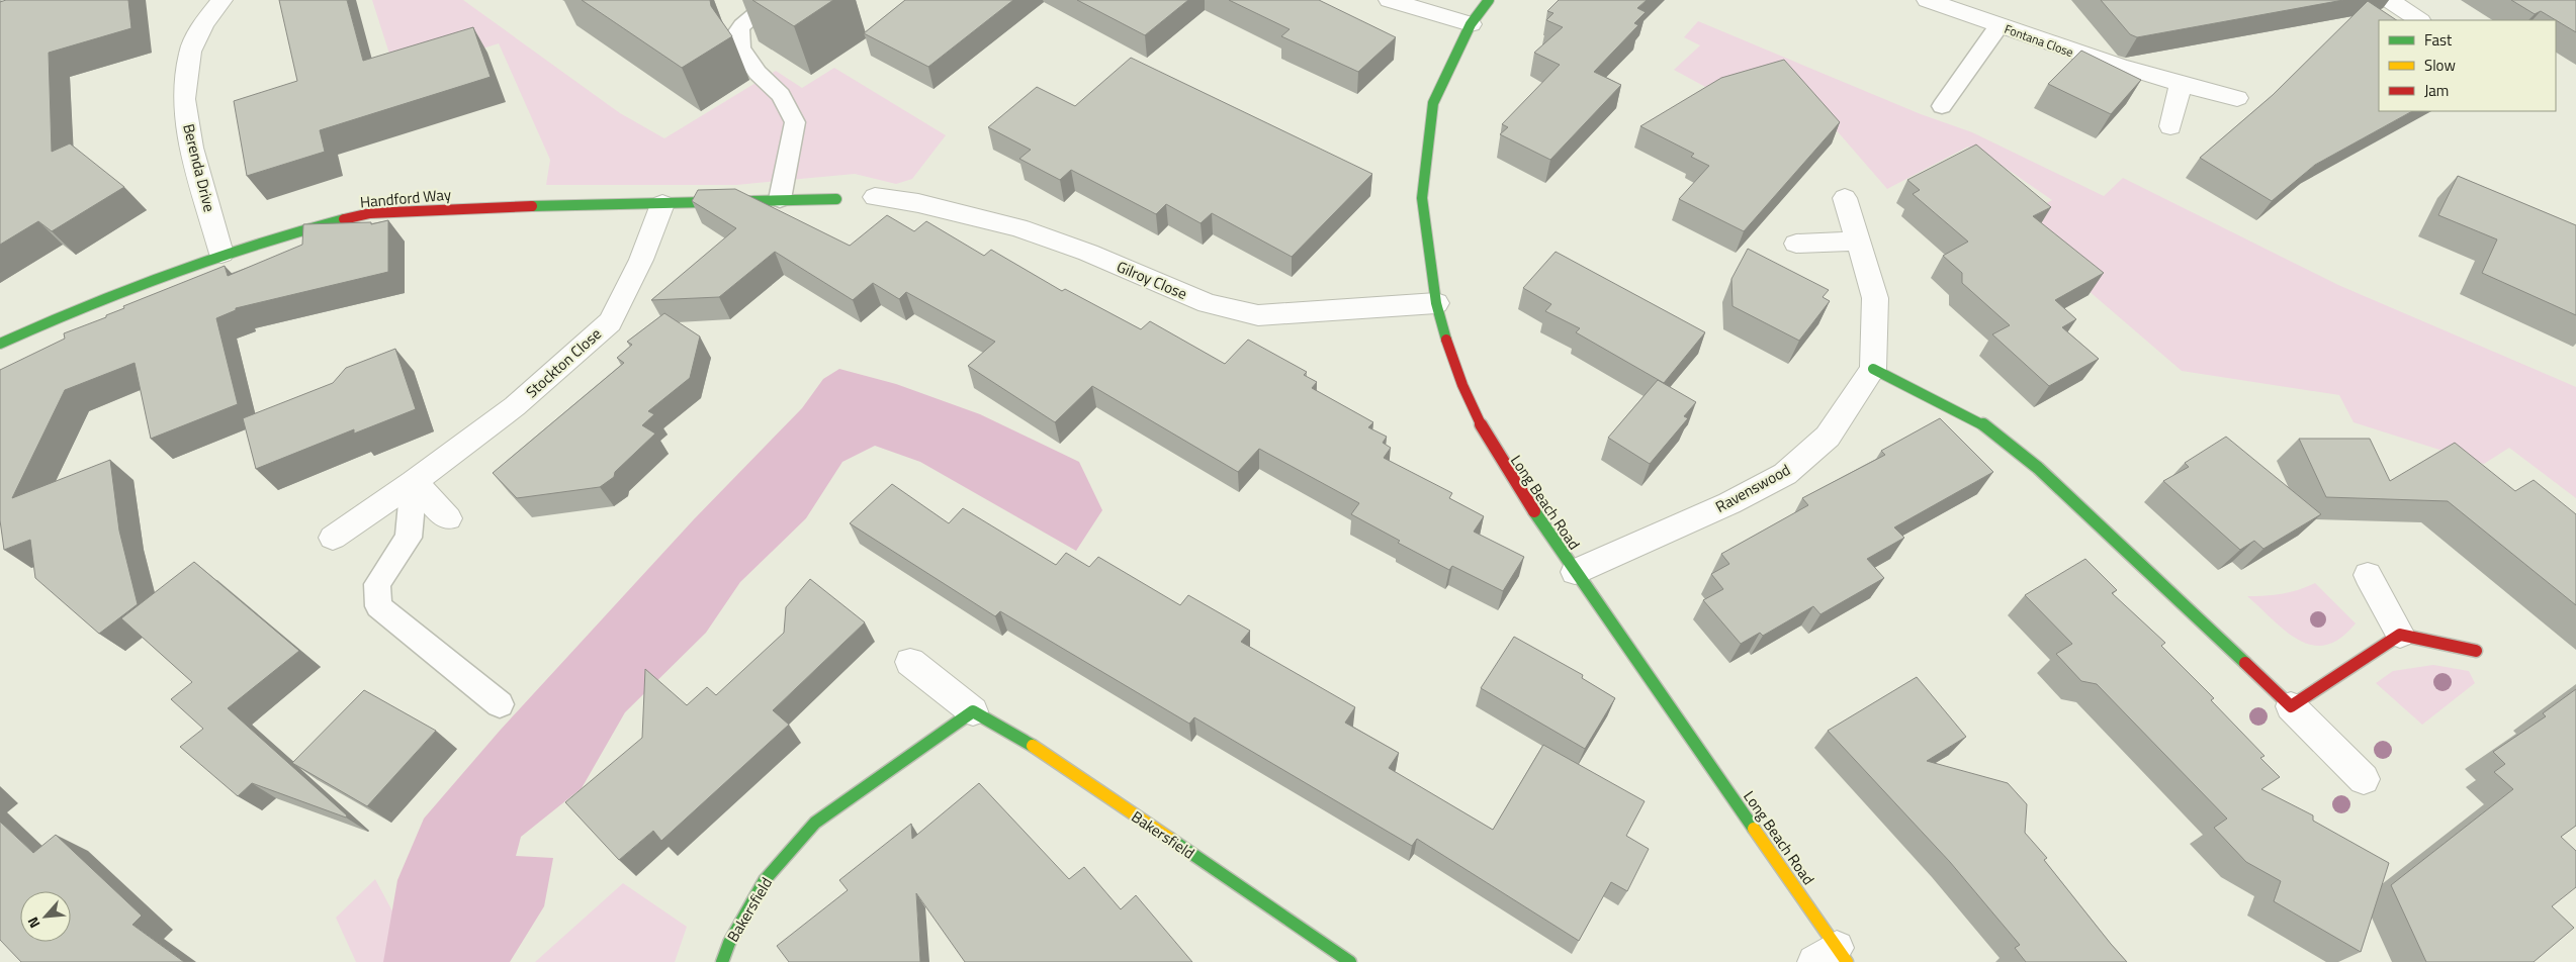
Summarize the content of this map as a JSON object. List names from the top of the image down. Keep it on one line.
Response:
{"streets":{"street":["Fontana Close","Berenda Drive","Handford Way","Gilroy Close","Stockton Close","Ravenswood","Long Beach Road","Bakersfield"]},"crossings":[["Berenda Drive","Handford Way"],["Handford Way","Stockton Close"],["Gilroy Close","Long Beach Road"],["Ravenswood","Long Beach Road"]],"legend":["Fast","Slow","Jam"],"north":"bottom left"}
